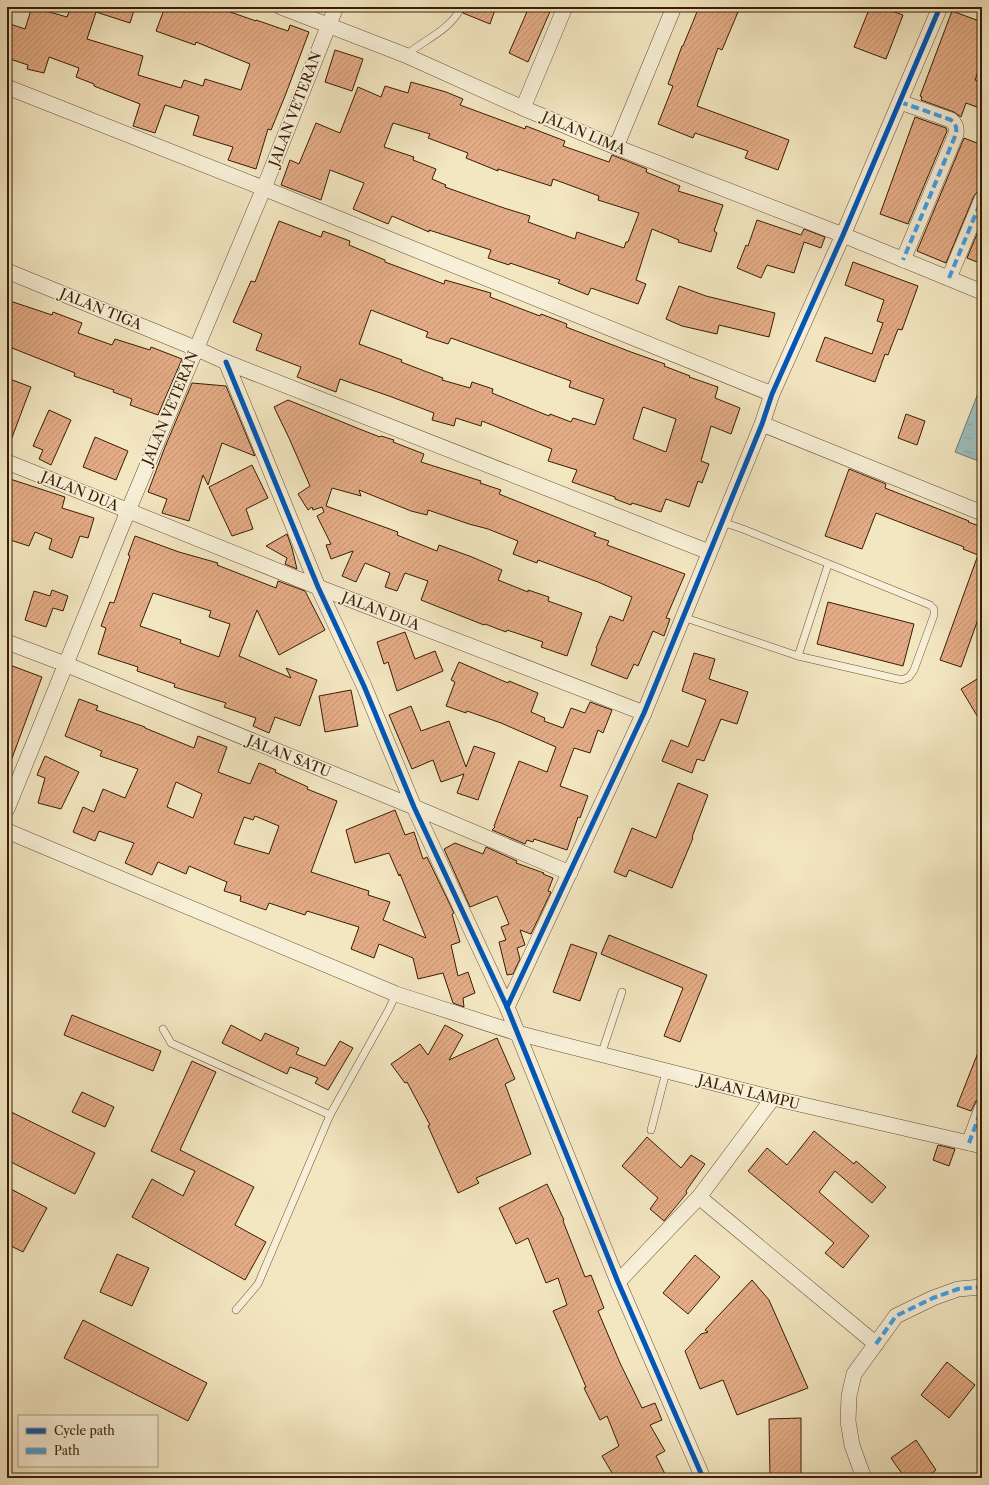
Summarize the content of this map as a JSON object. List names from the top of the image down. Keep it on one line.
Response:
{"streets":{"street":["JALAN VETERAN","JALAN LIMA","JALAN TIGA","JALAN DUA","JALAN SATU","JALAN LAMPU"]},"crossings":[["JALAN VETERAN","JALAN LIMA"],["JALAN VETERAN","JALAN TIGA"],["JALAN VETERAN","JALAN DUA"],["JALAN VETERAN","JALAN SATU"]],"legend":["Cycle path","Path"]}
